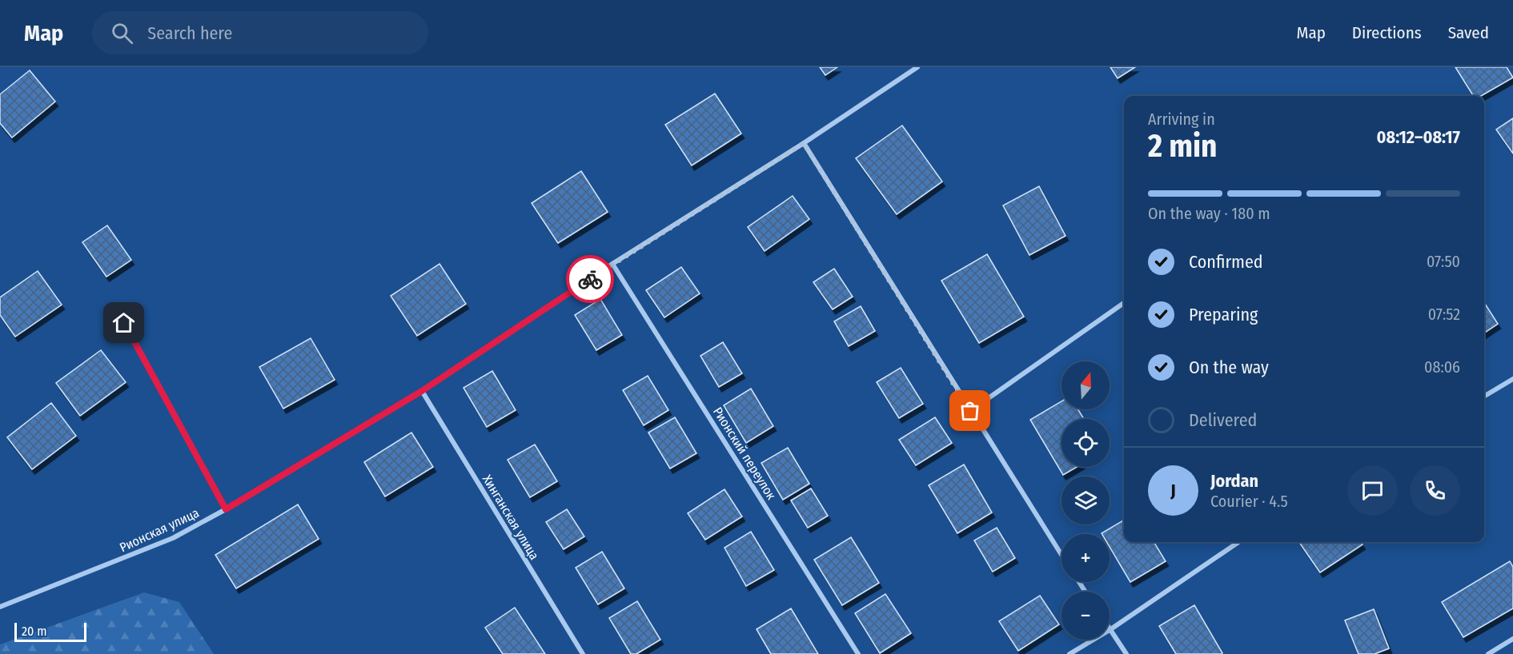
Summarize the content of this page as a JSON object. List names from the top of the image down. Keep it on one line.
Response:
{"streets":{"street":["Рионский переулок","Хинганская улица","Рионская улица"]},"crossings":[["Рионский переулок","Рионская улица"],["Хинганская улица","Рионская улица"]],"scale_bar":"20 m","north":"top","page":{"header":"Map","search":"Search here","nav":["Map","Directions","Saved"],"heading":["2 min","Arriving in","08:12–08:17"],"panel":["Jordan","Courier · 4.5"],"bar":"On the way · 180 m","list":[["Confirmed","07:50"],["Preparing","07:52"],["On the way","08:06"],"Delivered"],"map_buttons":["+","−"],"round":"J","scale":"20 m"}}
